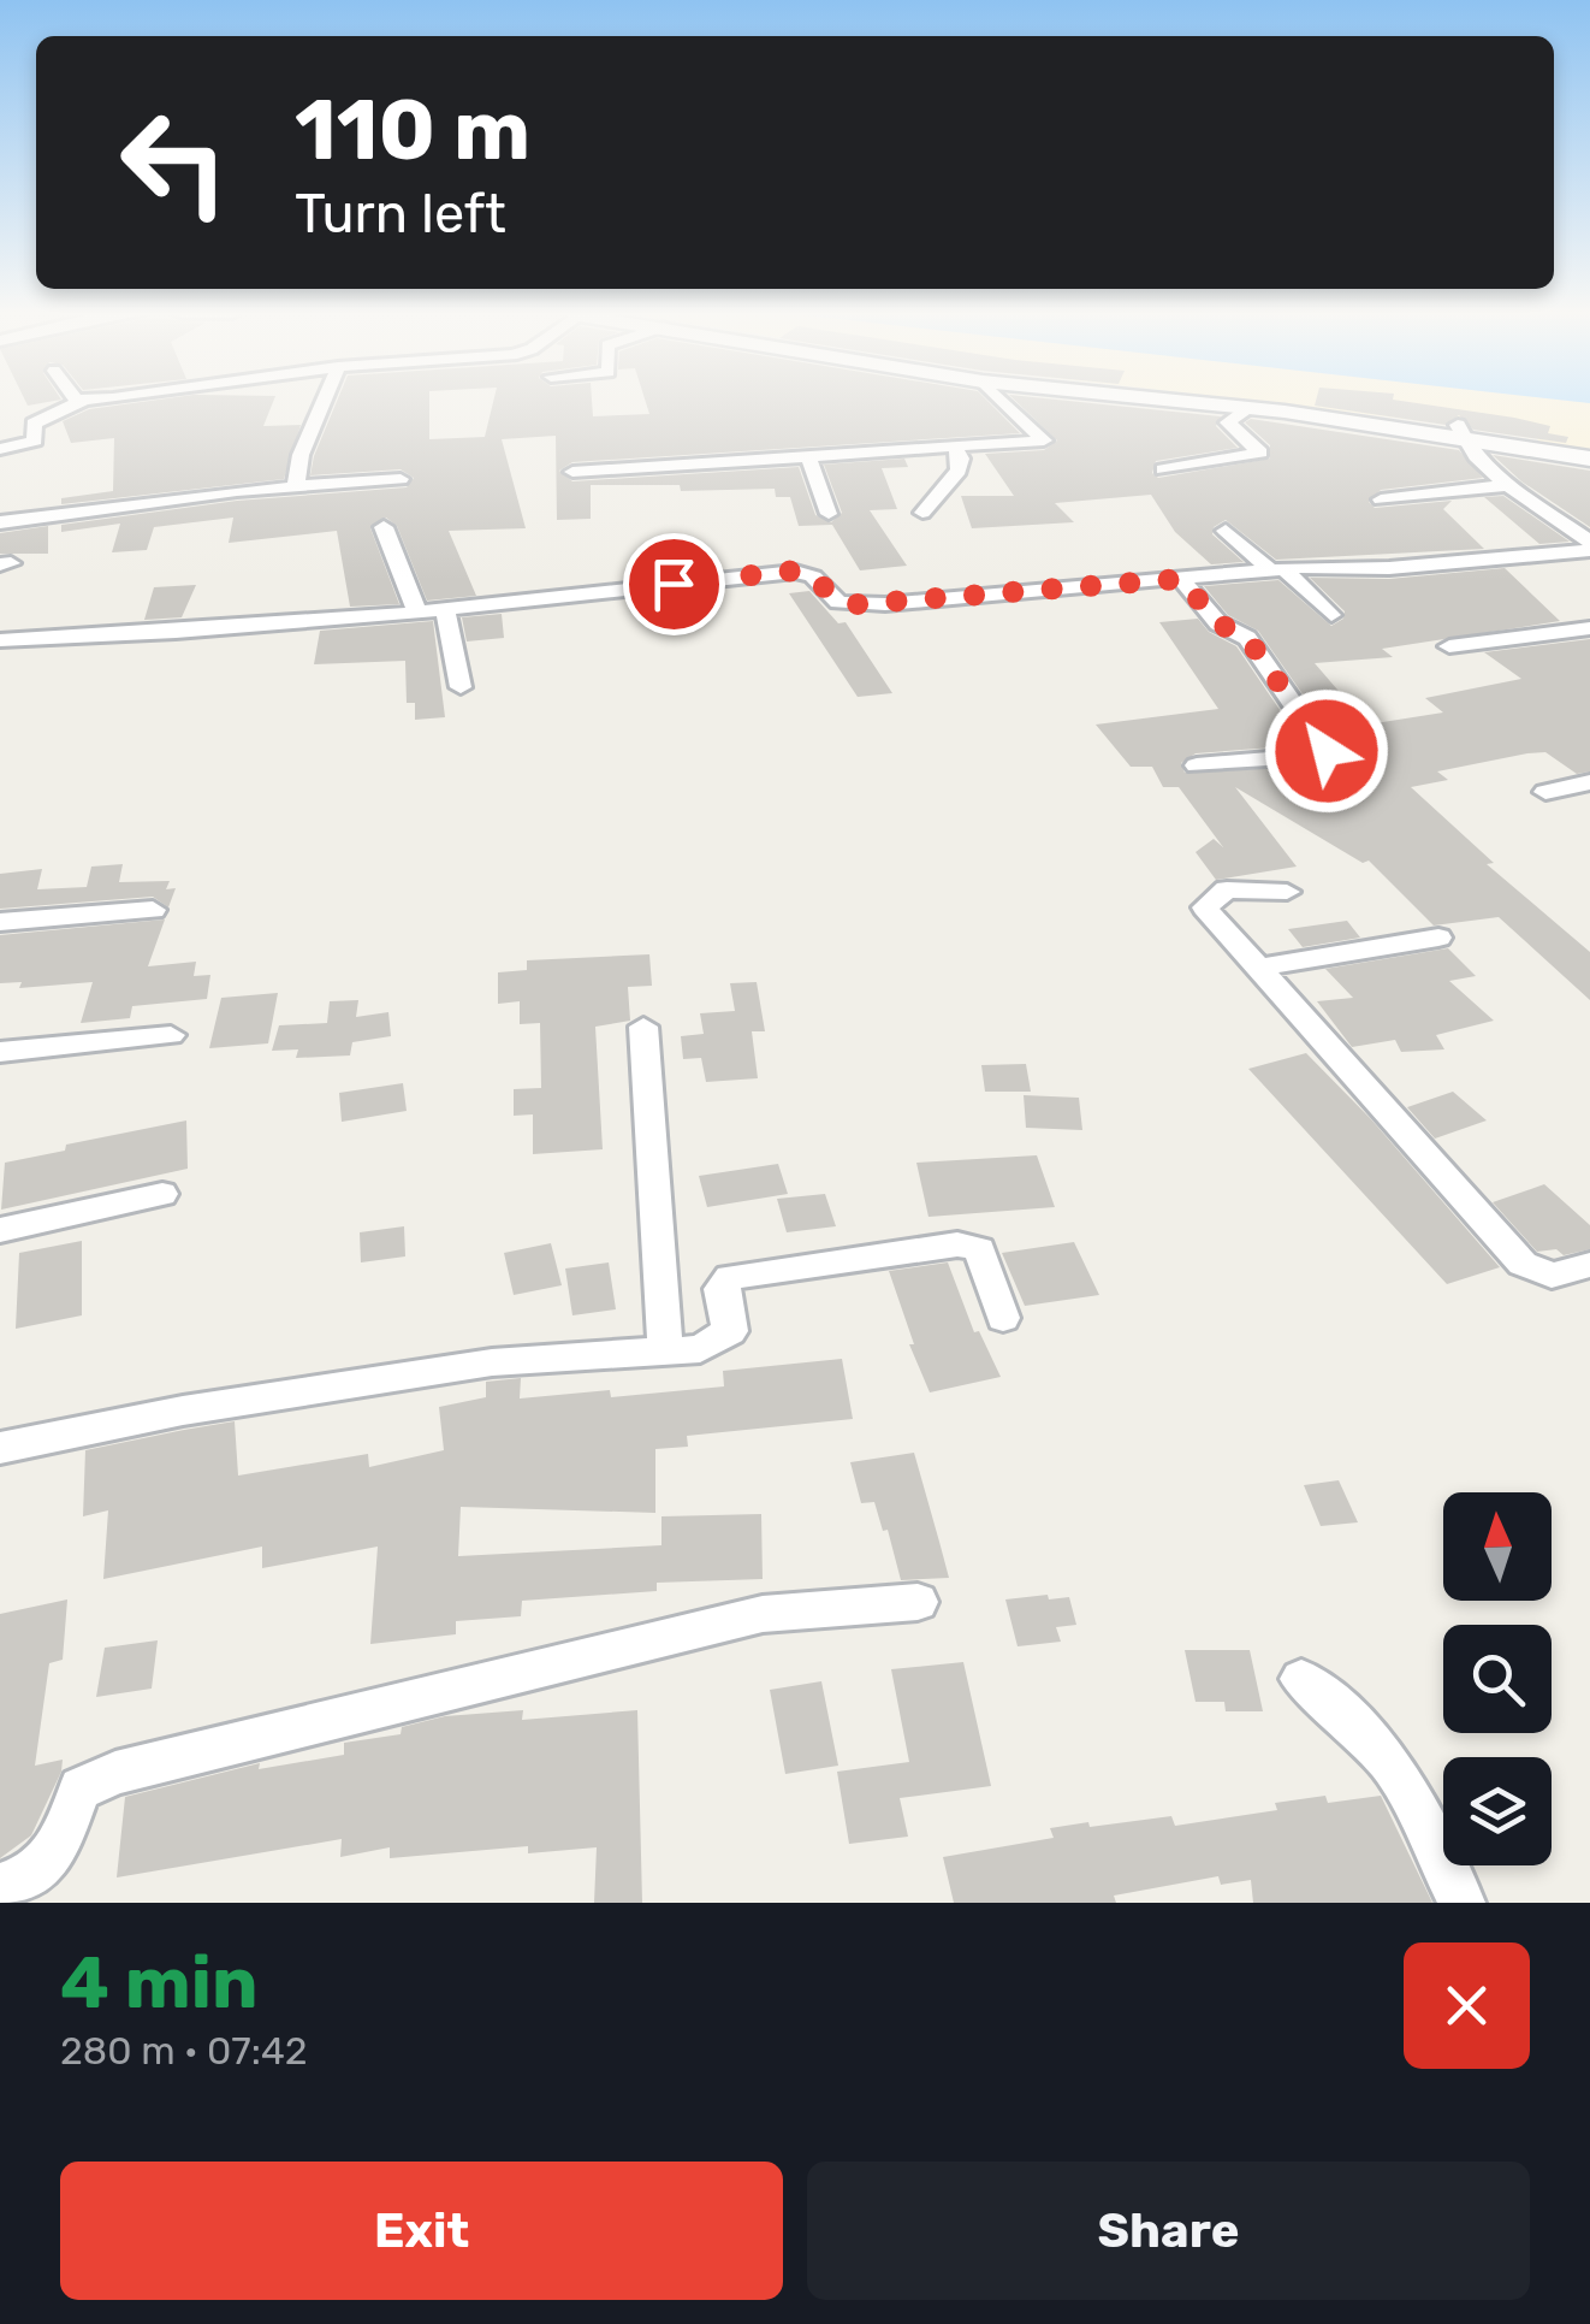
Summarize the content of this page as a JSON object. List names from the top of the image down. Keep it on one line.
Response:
{"north":"top","page":{"turn":["110 m","Turn left"],"heading":["4 min","280 m · 07:42"],"buttons":["Exit","Share"]}}
